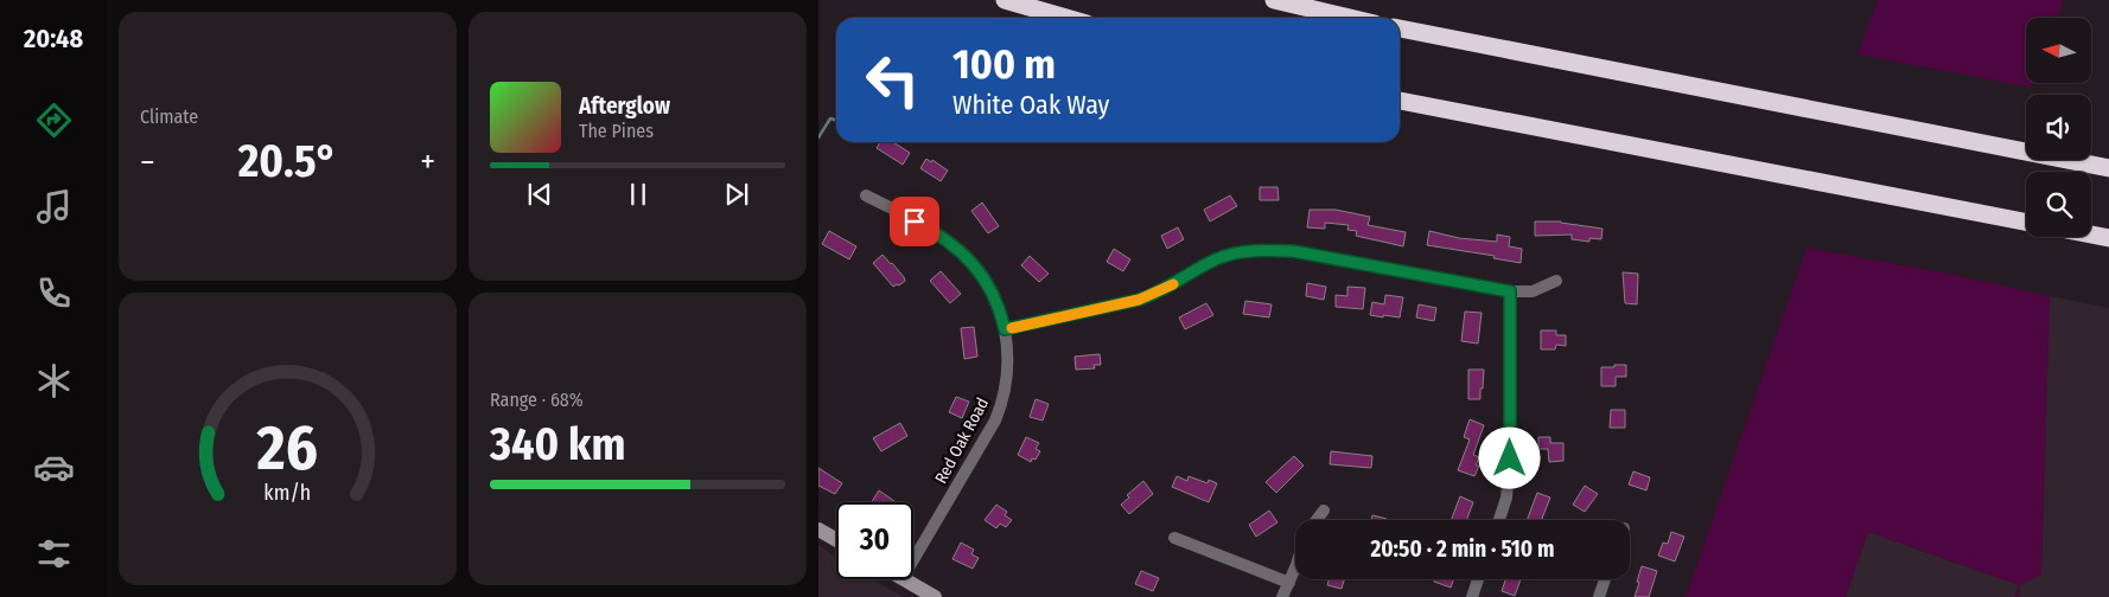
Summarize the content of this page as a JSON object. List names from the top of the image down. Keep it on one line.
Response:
{"streets":{"street":["Red Oak Road"]},"north":"left","page":{"tabs":"20:48","tile":["Climate",["Range · 68%","340 km"]],"turn":["100 m","White Oak Way"],"song":["Afterglow","The Pines"],"heat":["−","20.5°","+"],"limit":"30","trip":"20:50 · 2 min · 510 m","gauge":["26","km/h"]}}
